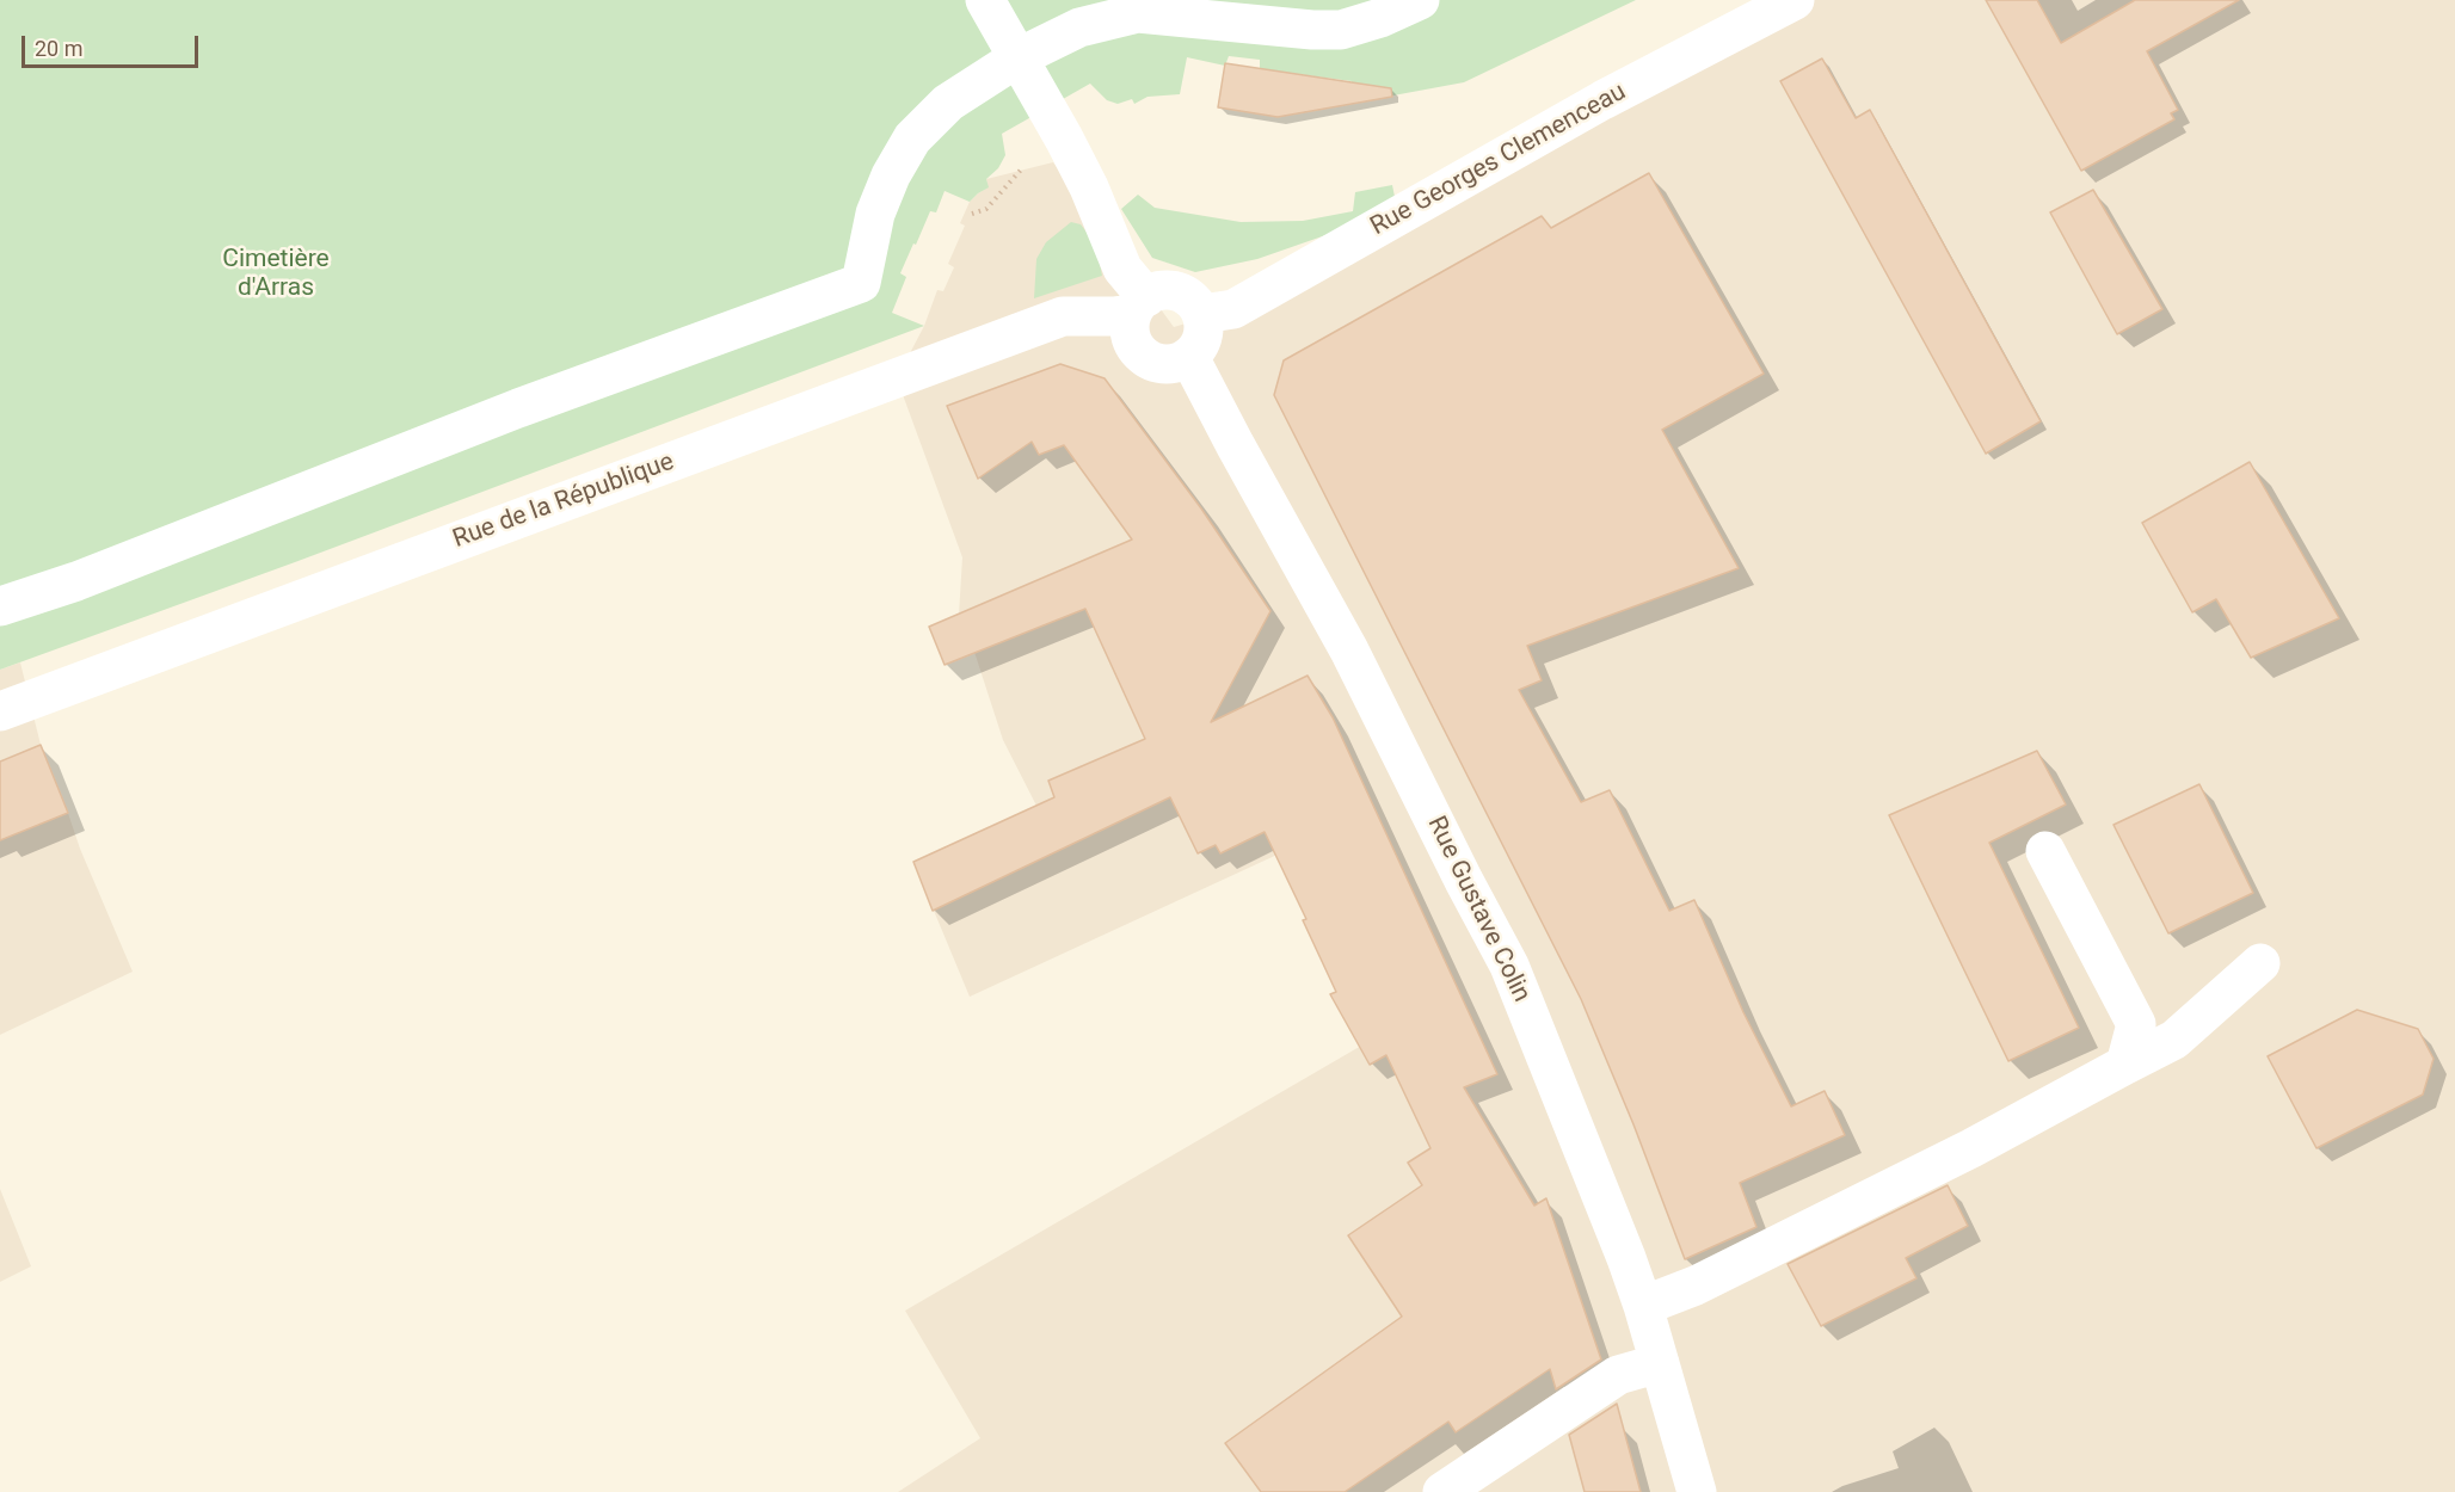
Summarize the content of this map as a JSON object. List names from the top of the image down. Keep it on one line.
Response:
{"streets":{"street":["Rue Georges Clemenceau","Rue de la République","Rue Gustave Colin"]},"crossings":[["Rue Georges Clemenceau","Rue de la République"],["Rue Georges Clemenceau","Rue Gustave Colin"],["Rue de la République","Rue Gustave Colin"]],"parks":["Cimetière d'Arras"],"scale_bar":"20 m"}
